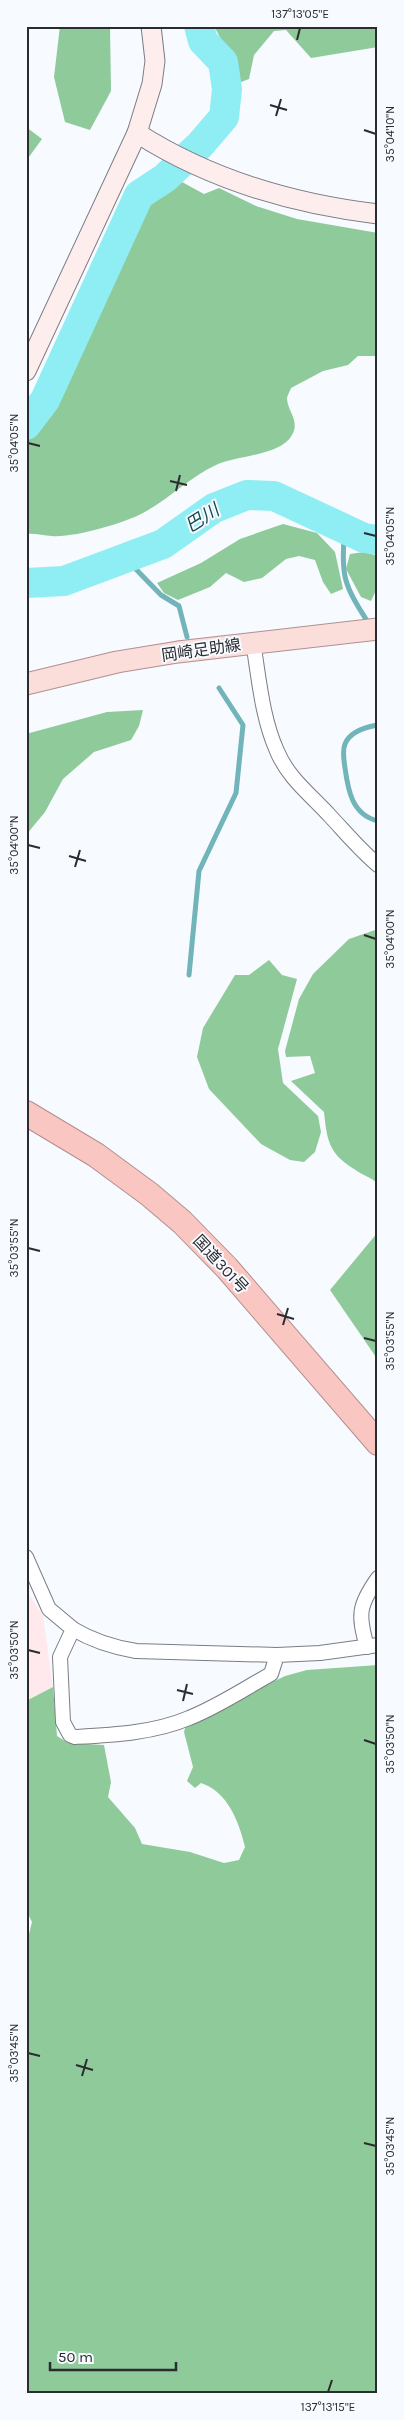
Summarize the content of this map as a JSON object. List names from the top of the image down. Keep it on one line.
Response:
{"streets":{"highway":["国道301号"],"main road":["岡崎足助線"]},"water":["巴川"],"scale_bar":"50 m","coordinates":["137°13'05\"E","35°04'10\"N","35°04'05\"N","35°04'00\"N","35°03'55\"N","35°03'50\"N","35°03'45\"N","137°13'15\"E"]}
